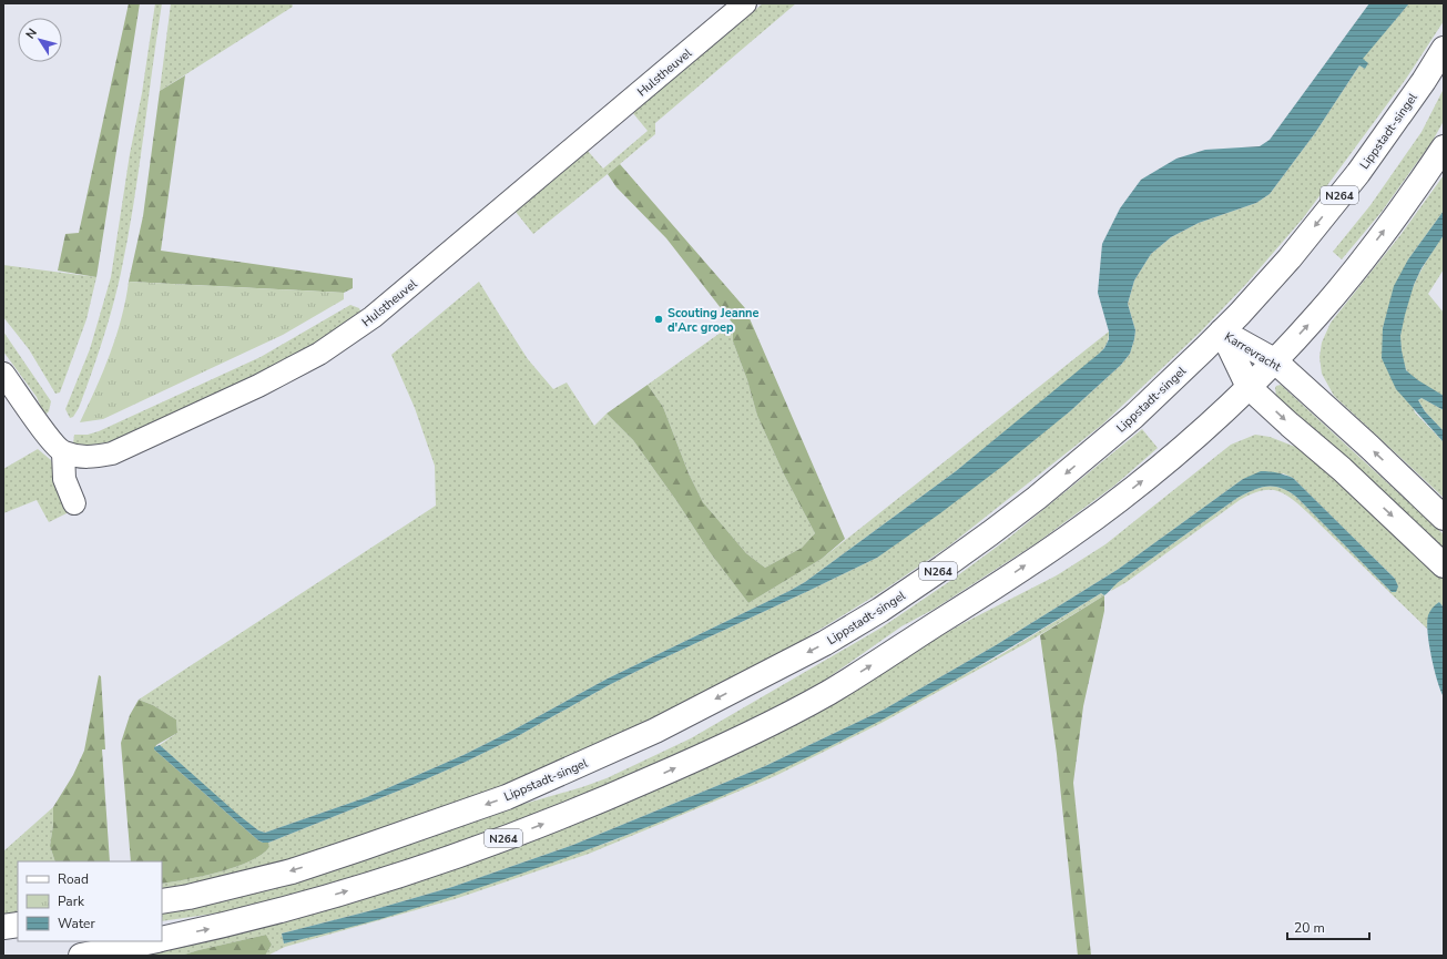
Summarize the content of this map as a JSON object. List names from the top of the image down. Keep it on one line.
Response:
{"streets":{"main road":["Lippstadt-singel","N264","Karrevracht"],"street":["Hulstheuvel"]},"crossings":[["Lippstadt-singel","Karrevracht"],["N264","Karrevracht"]],"places":["Scouting Jeanne d'Arc groep"],"legend":["Road","Park","Water"],"scale_bar":"20 m","north":"top left"}
